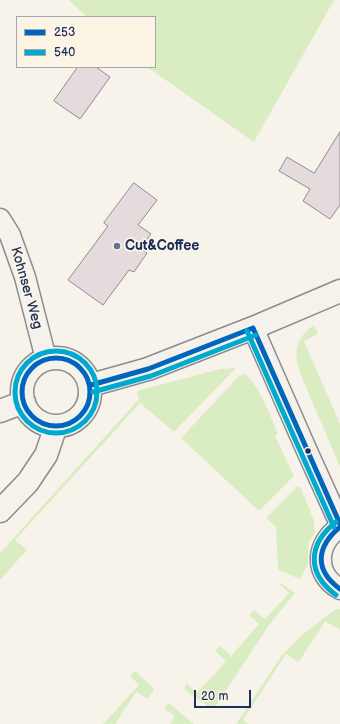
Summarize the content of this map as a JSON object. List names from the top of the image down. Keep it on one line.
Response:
{"streets":{"street":["Kohnser Weg"]},"places":["Cut&Coffee"],"lines":["transit line 253","transit line 540"],"legend":["253","540"],"scale_bar":"20 m"}
